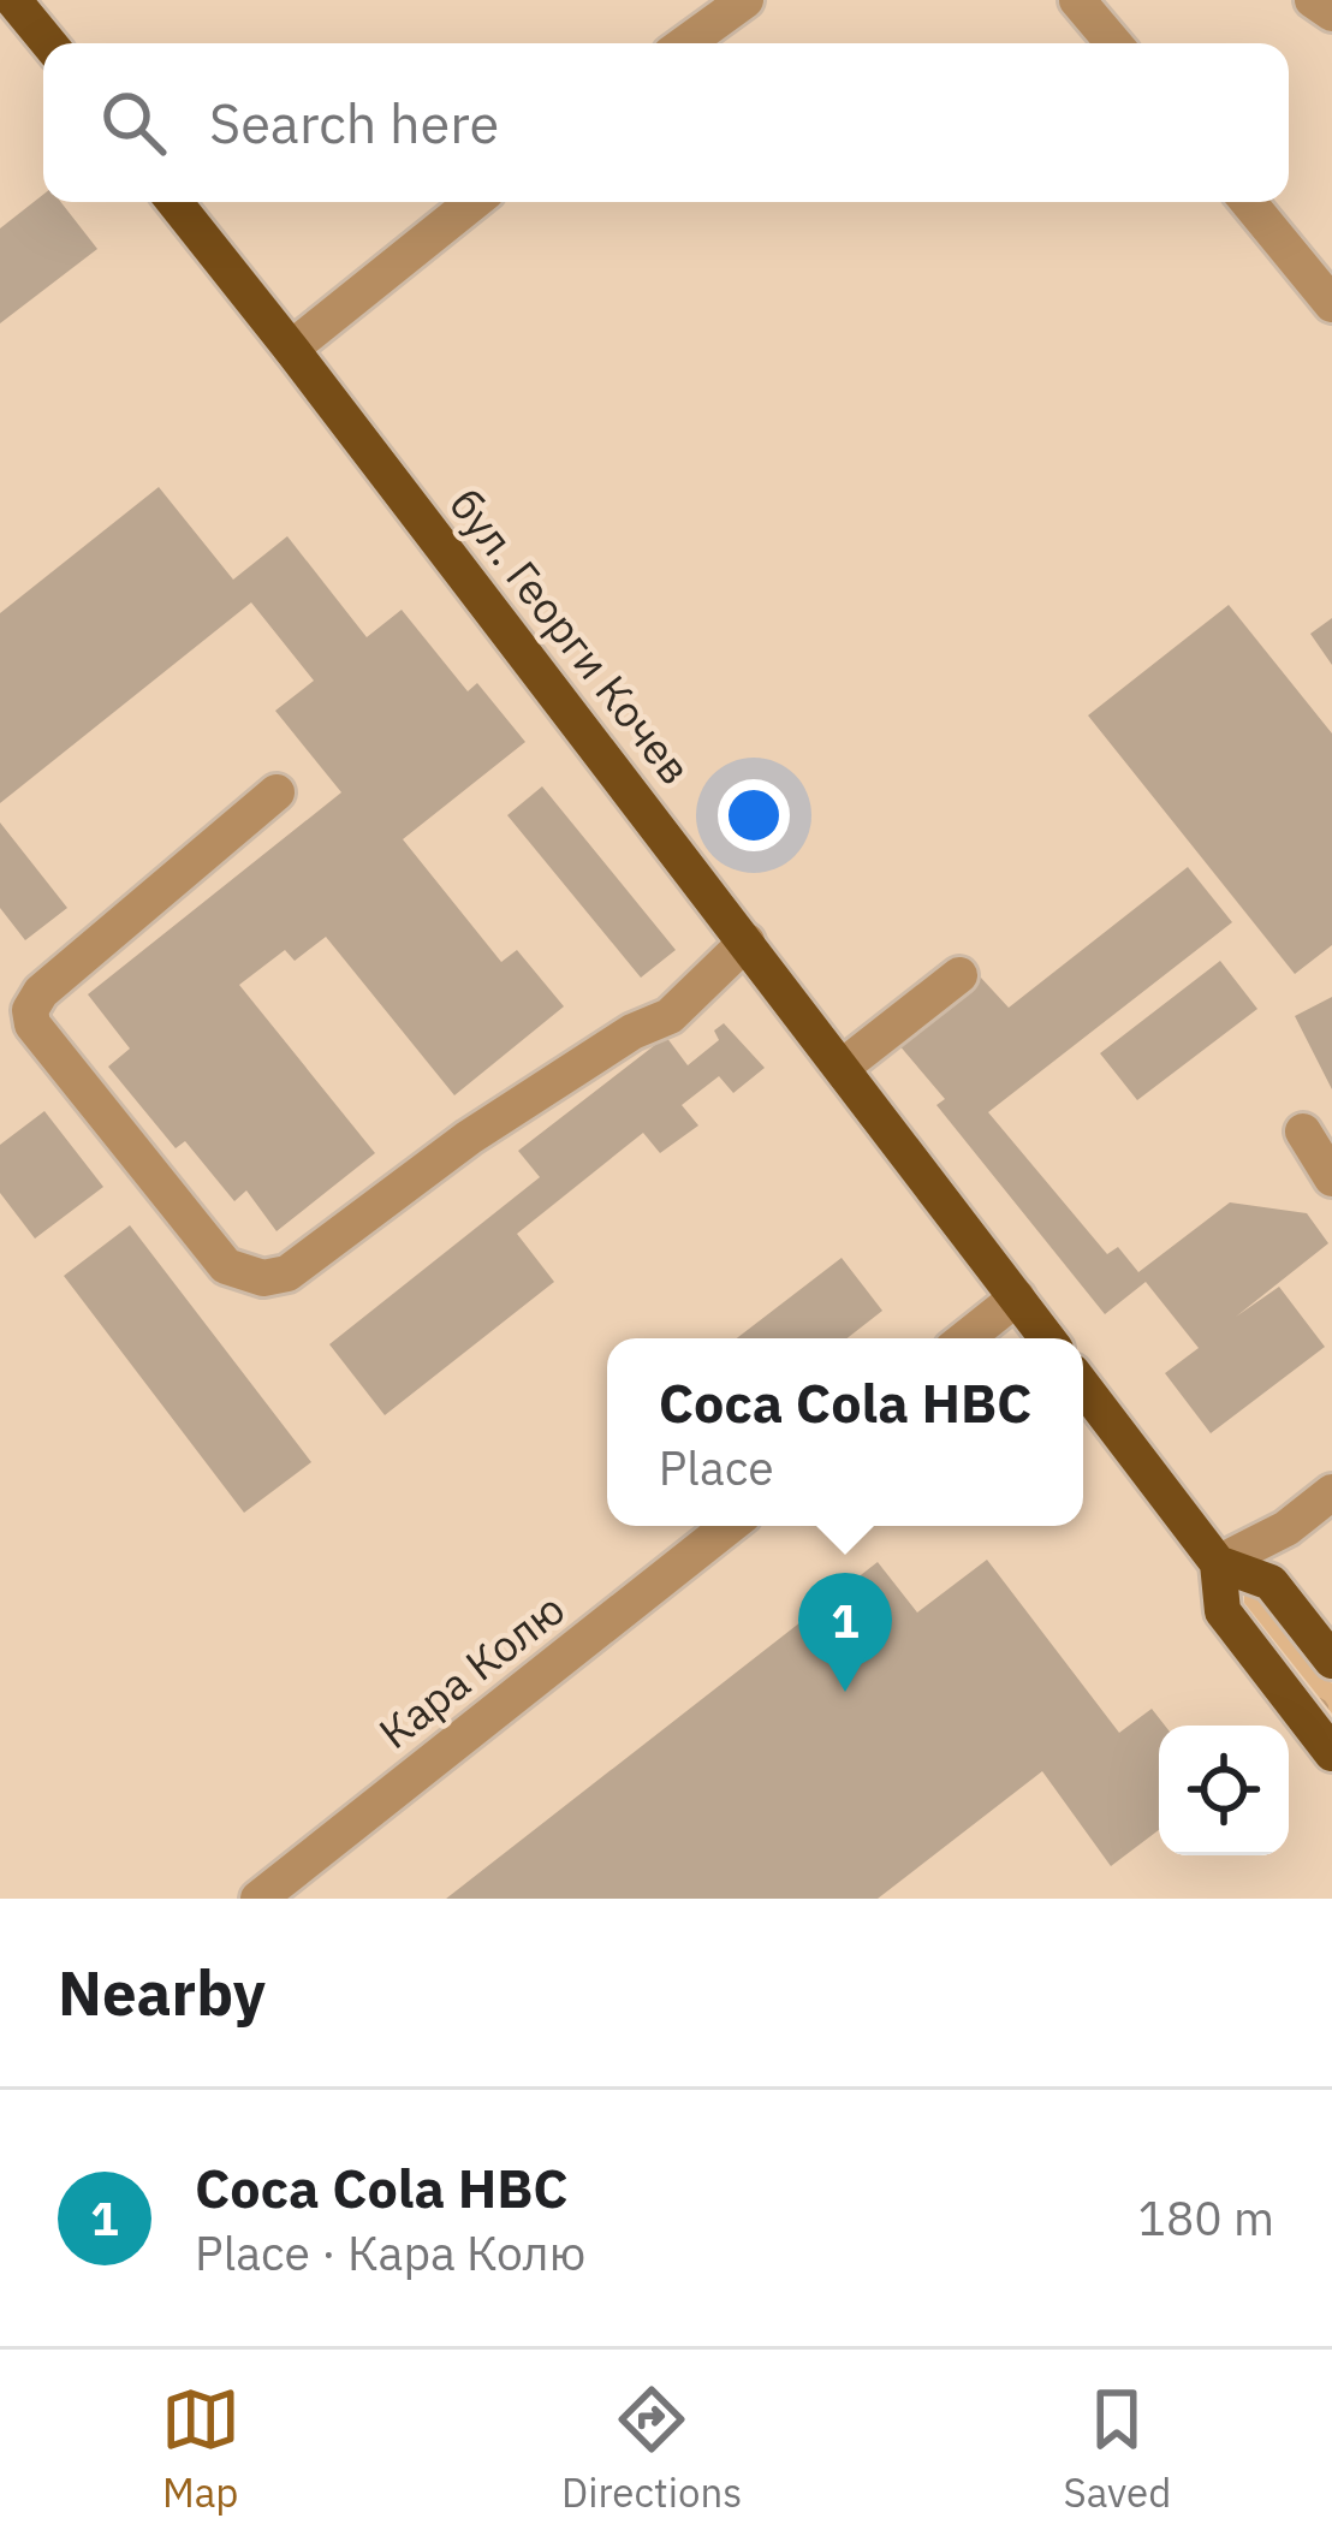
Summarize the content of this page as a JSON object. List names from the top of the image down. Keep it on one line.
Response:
{"streets":{"main road":["бул. Георги Кочев"],"street":["Кара Колю"]},"page":{"search":"Search here","popup":["Coca Cola HBC","Place"],"pins":"1","heading":"Nearby","list":[{"mark":"1","name":"Coca Cola HBC","note":"Place · Кара Колю","value":"180 m"}],"nav":["Map","Directions","Saved"]}}
